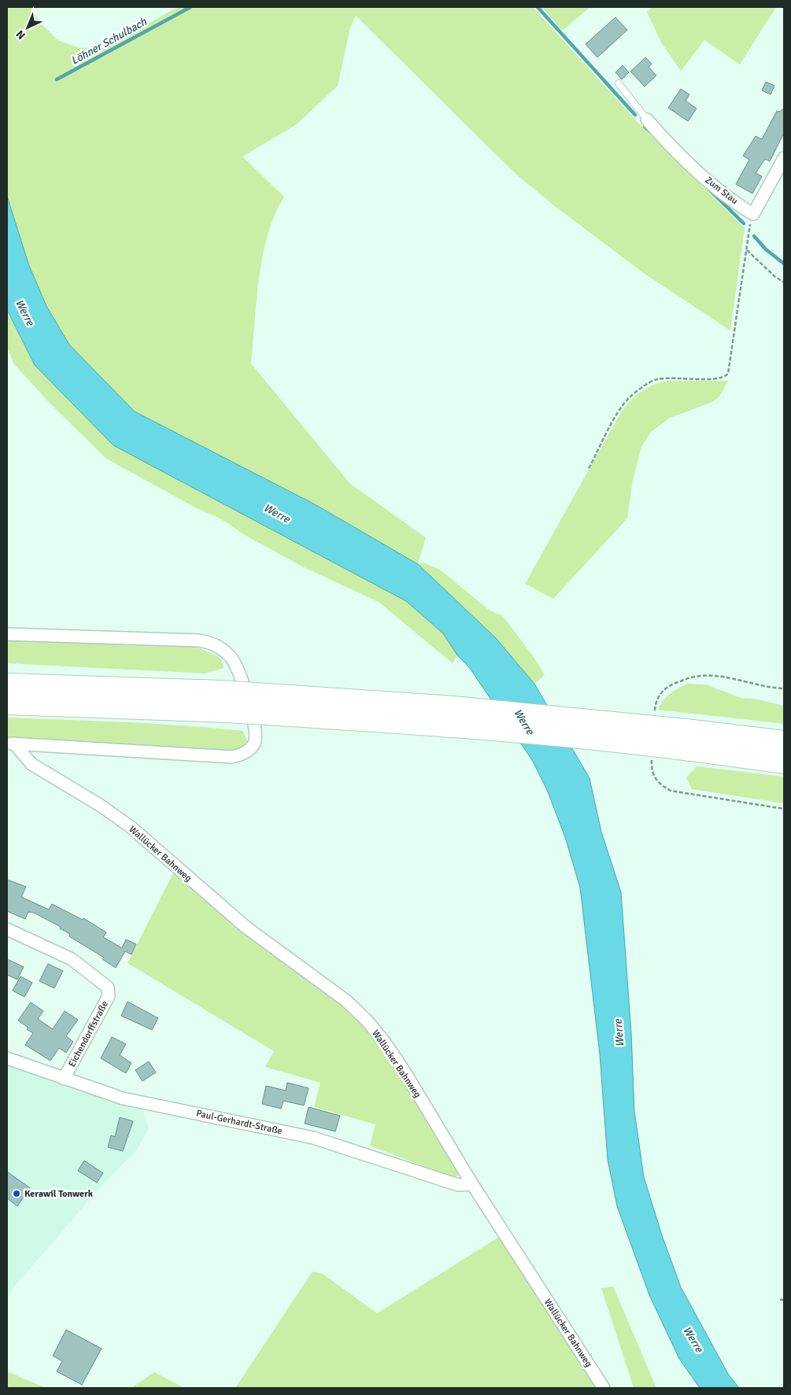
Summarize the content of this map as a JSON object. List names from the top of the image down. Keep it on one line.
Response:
{"streets":{"street":["Zum Stau","Wallücker Bahnweg","Eichendorffstraße","Paul-Gerhardt-Straße"]},"crossings":[["Wallücker Bahnweg","Paul-Gerhardt-Straße"],["Eichendorffstraße","Paul-Gerhardt-Straße"]],"water":["Löhner Schulbach","Werre"],"places":["Kerawil Tonwerk"],"north":"bottom left"}
